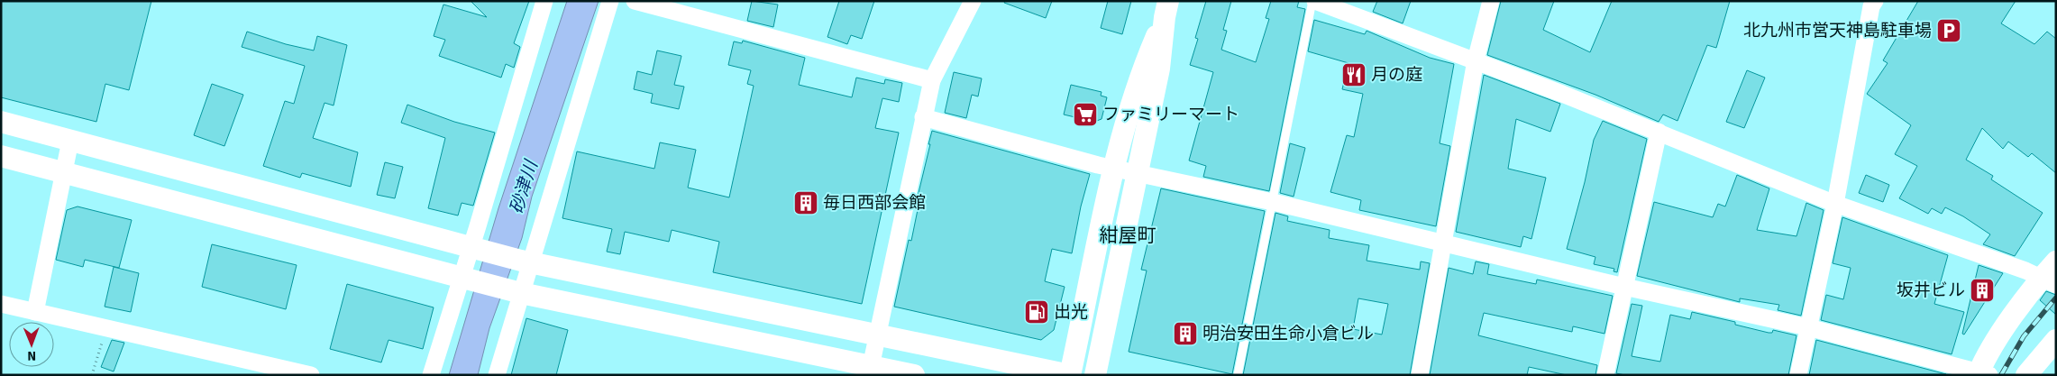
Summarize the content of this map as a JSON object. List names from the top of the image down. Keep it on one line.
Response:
{"districts":["紺屋町"],"water":["砂津川"],"places":{"parking":["北九州市営天神島駐車場"],"restaurant":["月の庭"],"supermarket":["ファミリーマート"],"building":["毎日西部会館","坂井ビル","明治安田生命小倉ビル"],"fuel station":["出光"]},"north":"bottom"}
